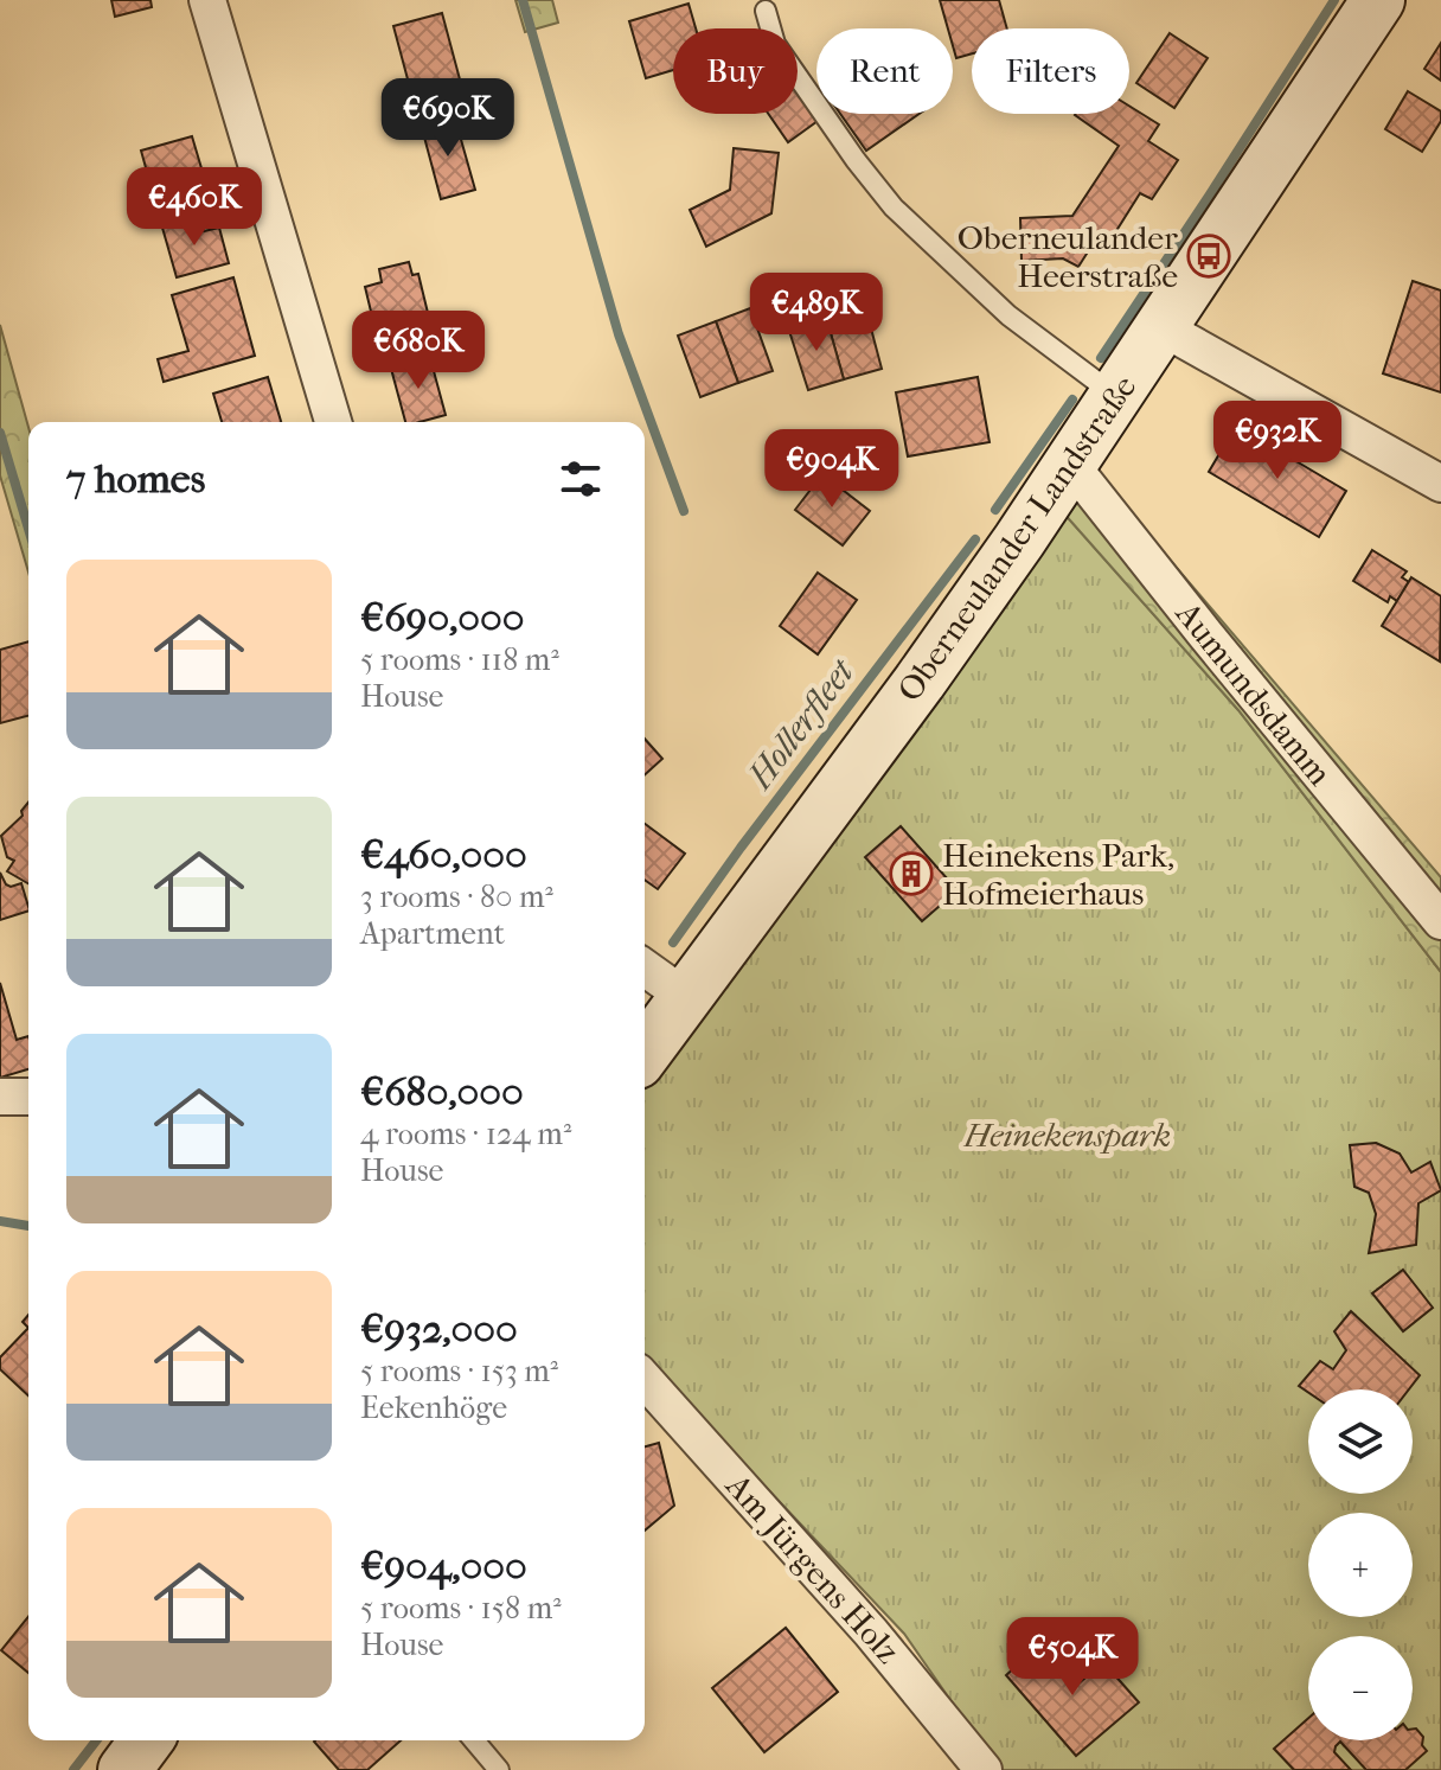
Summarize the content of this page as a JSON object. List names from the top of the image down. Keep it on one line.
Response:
{"streets":{"street":["Oberneulander Landstraße","Aumundsdamm","Am Jürgens Holz"]},"crossings":[["Oberneulander Landstraße","Aumundsdamm"]],"water":["Hollerfleet"],"parks":["Heinekenspark"],"places":{"bus stop":["Oberneulander Heerstraße"],"building":["Heinekens Park, Hofmeierhaus"]},"page":{"chip":["Buy","Rent","Filters"],"price":["€690K","€460K","€489K","€680K","€932K","€904K","€504K"],"heading":"7 homes","list":[{"name":"€690,000","note":"5 rooms · 118 m² · House"},{"name":"€460,000","note":"3 rooms · 80 m² · Apartment"},{"name":"€680,000","note":"4 rooms · 124 m² · House"},{"name":"€932,000","note":"5 rooms · 153 m² · Eekenhöge"},{"name":"€904,000","note":"5 rooms · 158 m² · House"}],"map_buttons":["+","−"]}}
